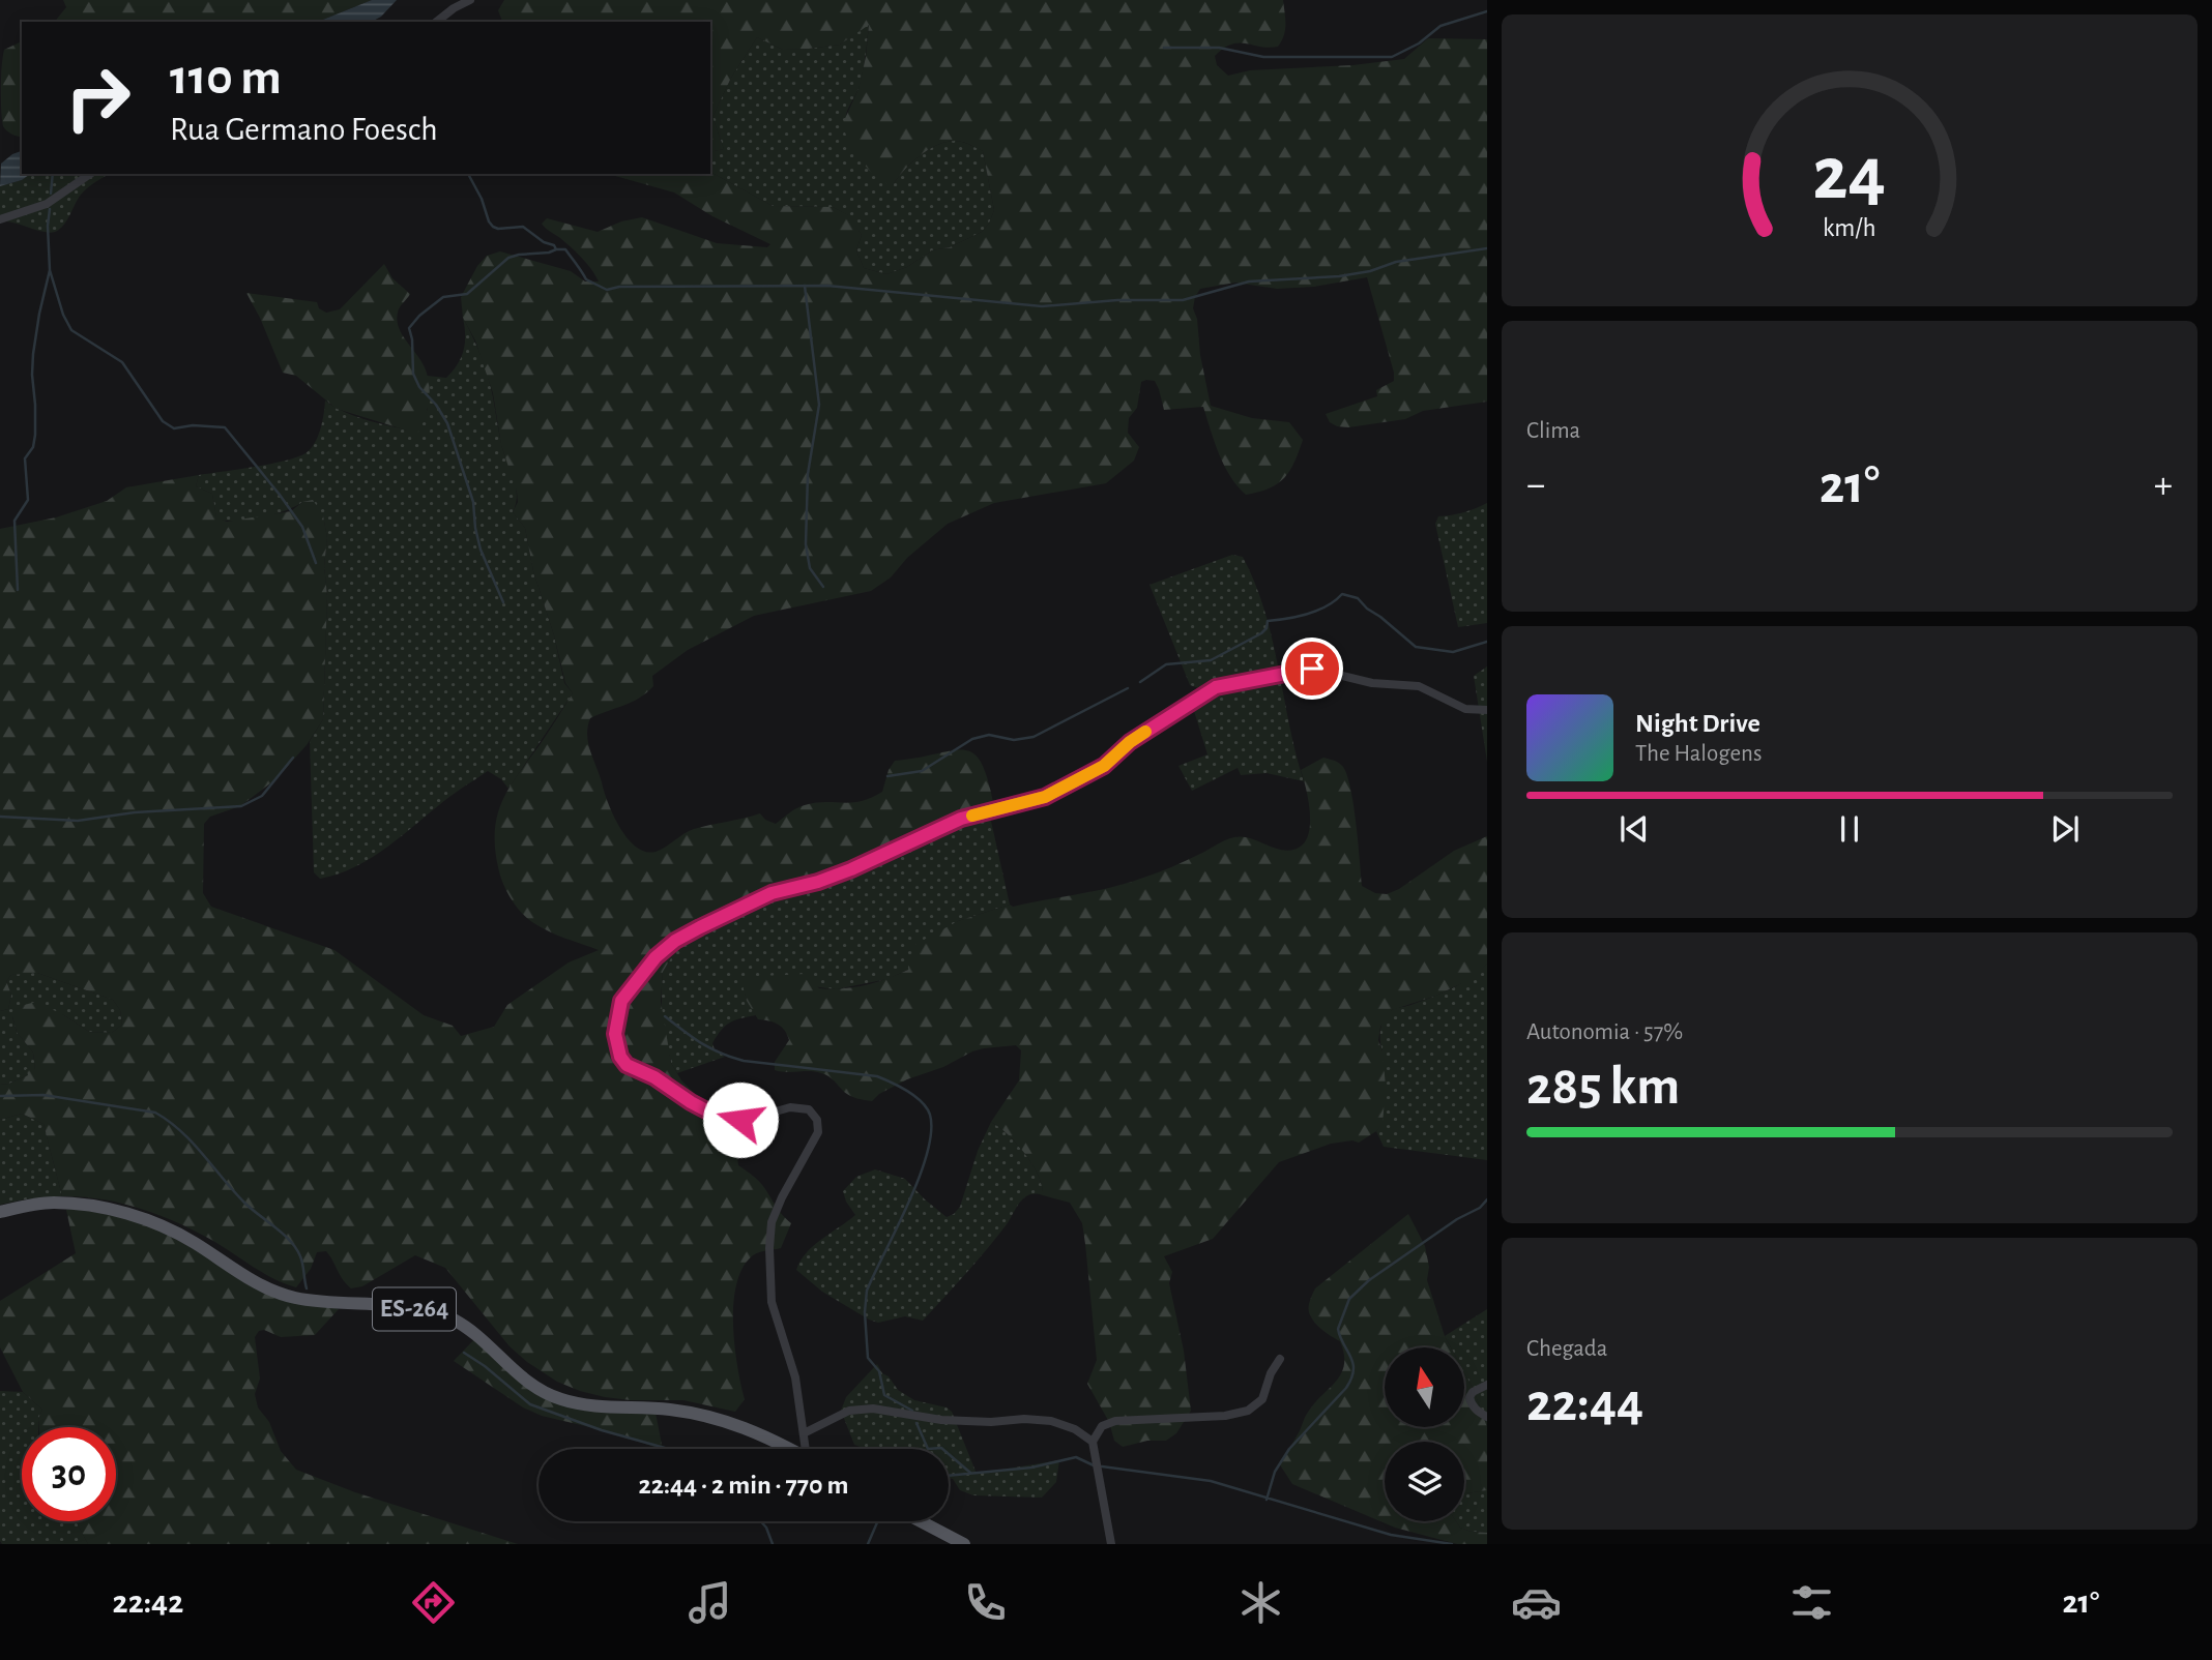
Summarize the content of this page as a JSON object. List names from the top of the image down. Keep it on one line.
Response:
{"streets":{"main road":["ES-264"]},"north":"top","page":{"turn":["110 m","Rua Germano Foesch"],"tile":["Clima",["Autonomia · 57%","285 km"],["Chegada","22:44"]],"heat":["−","21°","+"],"song":["Night Drive","The Halogens"],"limit":"30","trip":"22:44 · 2 min · 770 m","tabs":["22:42","21°"],"gauge":["24","km/h"]}}
